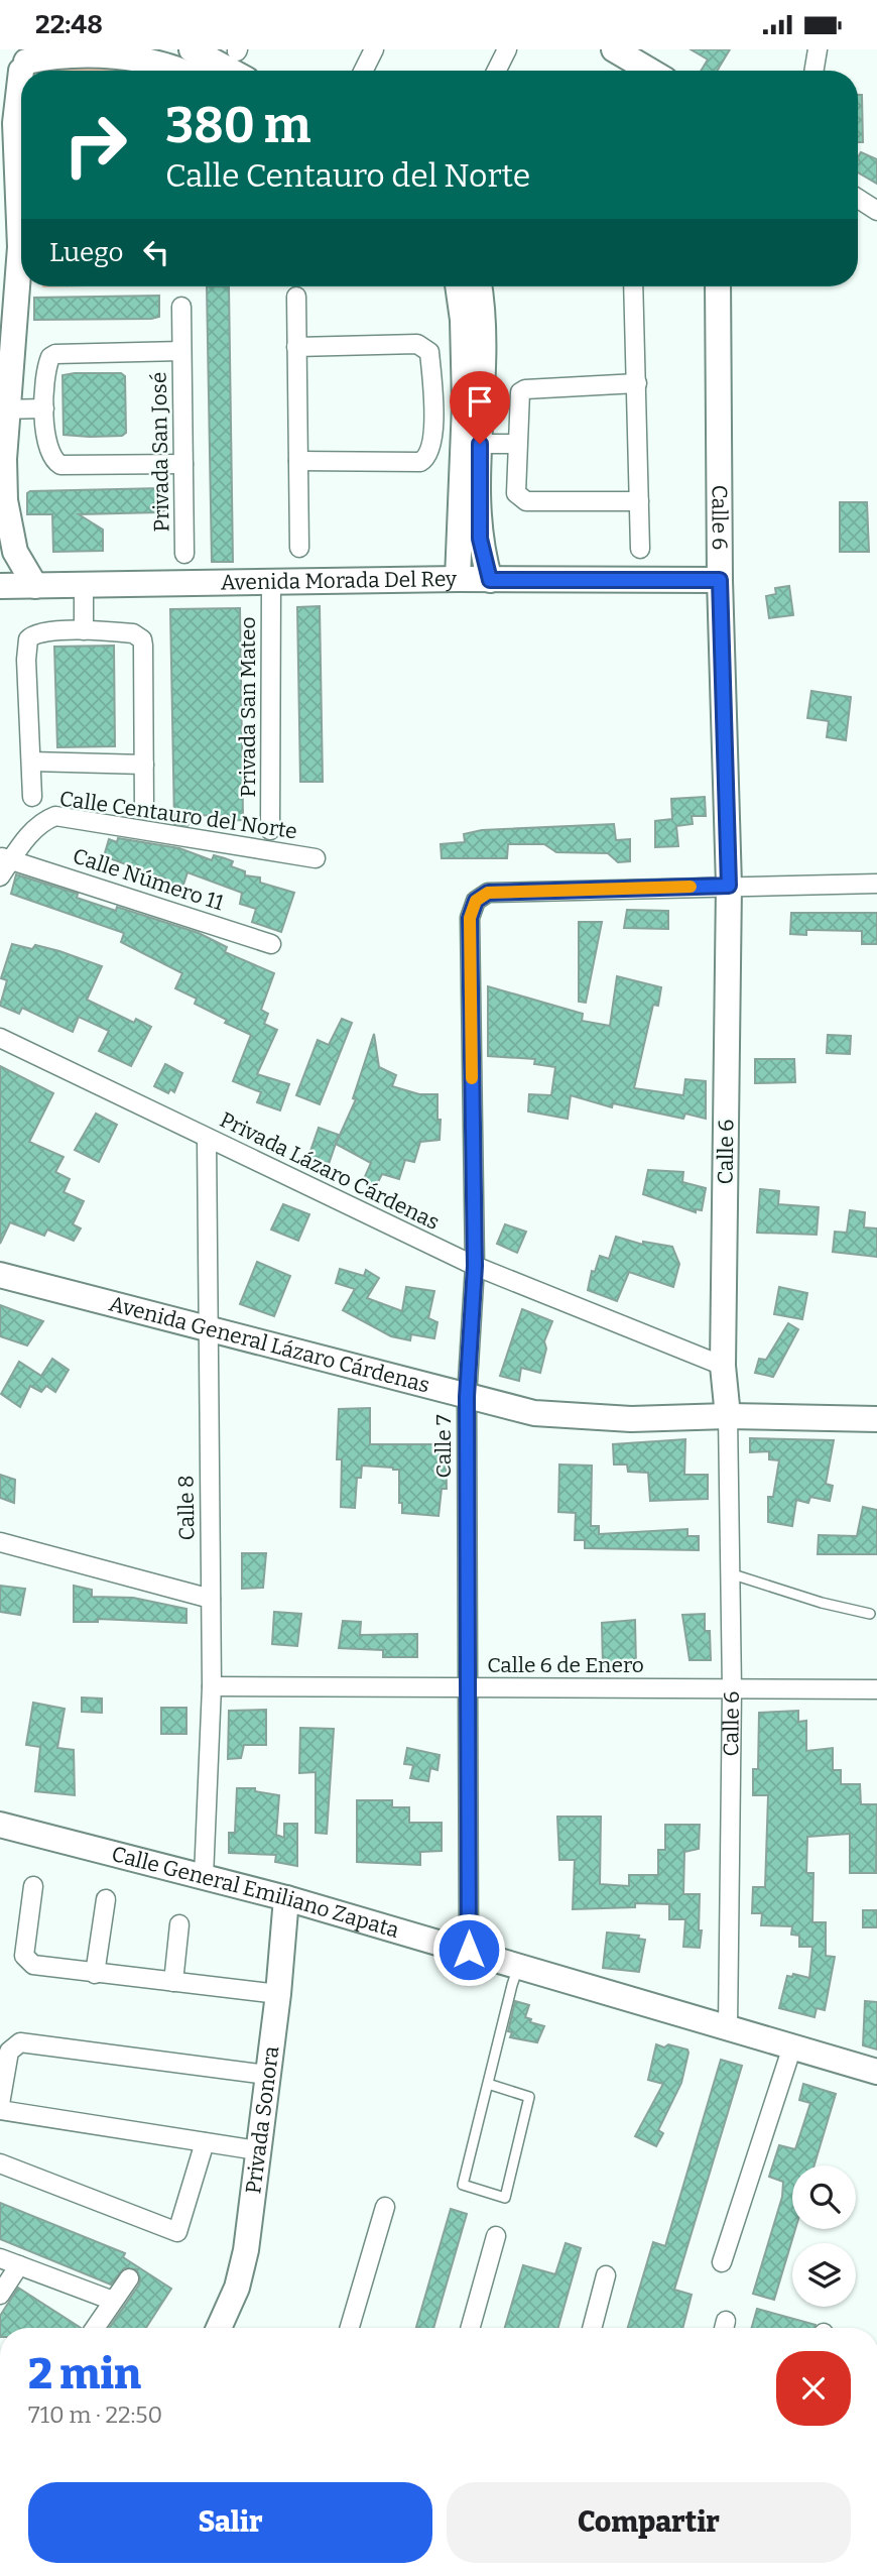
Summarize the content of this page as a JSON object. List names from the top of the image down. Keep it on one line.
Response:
{"streets":{"street":["Privada San José","Calle 6","Avenida Morada Del Rey","Privada San Mateo","Calle Centauro del Norte","Calle Número 11","Privada Lázaro Cárdenas","Avenida General Lázaro Cárdenas","Calle 7","Calle 8","Calle 6 de Enero","Calle General Emiliano Zapata","Privada Sonora"]},"crossings":[["Calle 6","Avenida Morada Del Rey"],["Calle 6","Privada Lázaro Cárdenas"],["Calle 6","Avenida General Lázaro Cárdenas"],["Calle 6","Calle 7"],["Calle 6","Calle 6 de Enero"],["Calle 6","Calle General Emiliano Zapata"],["Avenida Morada Del Rey","Privada San Mateo"],["Calle Centauro del Norte","Calle Número 11"],["Privada Lázaro Cárdenas","Calle 7"],["Privada Lázaro Cárdenas","Calle 8"],["Avenida General Lázaro Cárdenas","Calle 7"],["Avenida General Lázaro Cárdenas","Calle 8"],["Calle 7","Calle 6 de Enero"],["Calle 7","Calle General Emiliano Zapata"],["Calle 8","Calle 6 de Enero"],["Calle 8","Calle General Emiliano Zapata"],["Calle General Emiliano Zapata","Privada Sonora"]],"page":{"status":"22:48","turn":["380 m","Calle Centauro del Norte"],"then":"Luego","heading":["2 min","710 m · 22:50"],"buttons":["Salir","Compartir"]}}
